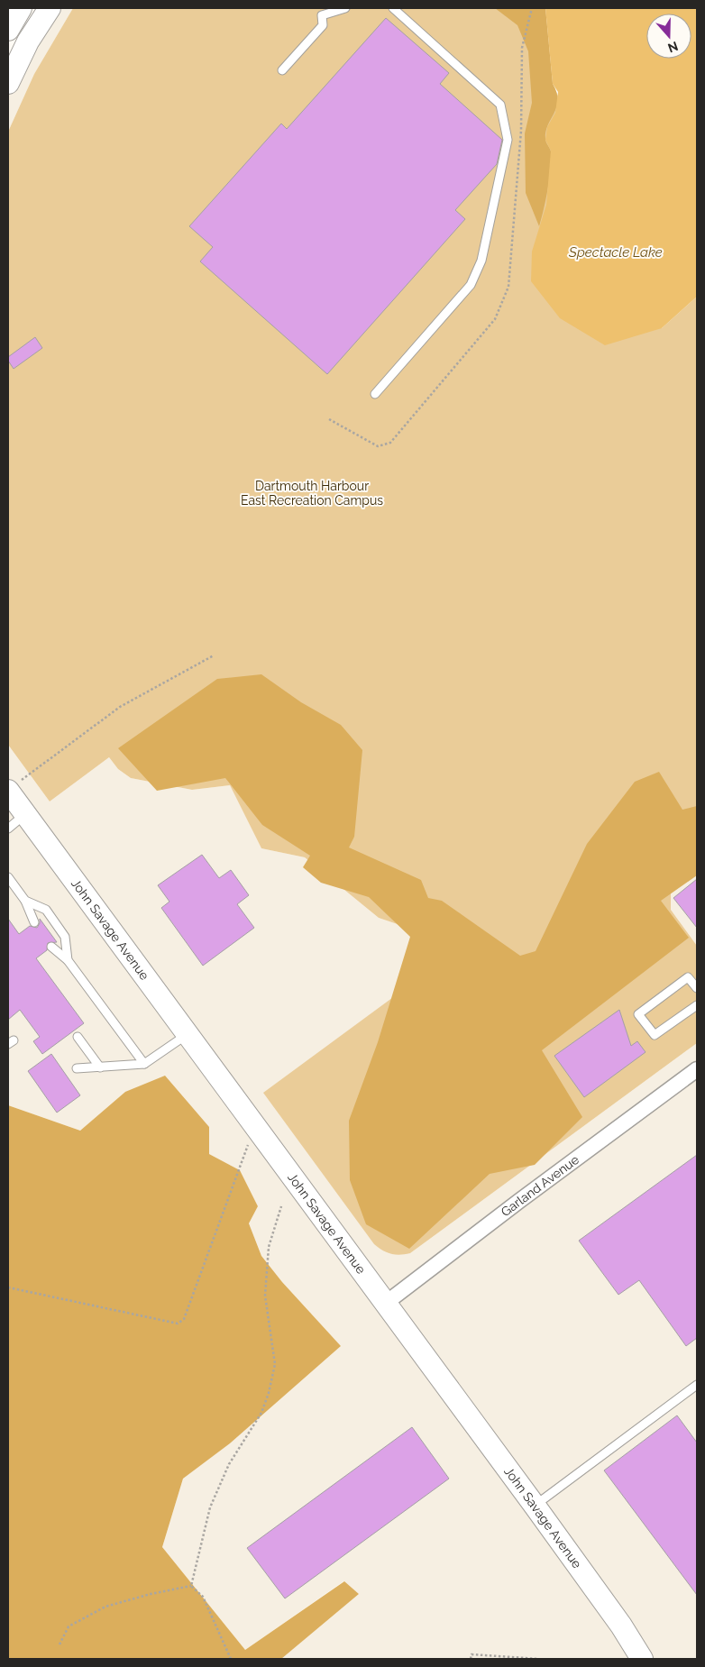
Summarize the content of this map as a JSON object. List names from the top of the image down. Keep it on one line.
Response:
{"streets":{"main road":["John Savage Avenue"],"street":["Garland Avenue"]},"crossings":[["John Savage Avenue","Garland Avenue"]],"water":["Spectacle Lake"],"parks":["Dartmouth Harbour East Recreation Campus"],"north":"bottom"}
